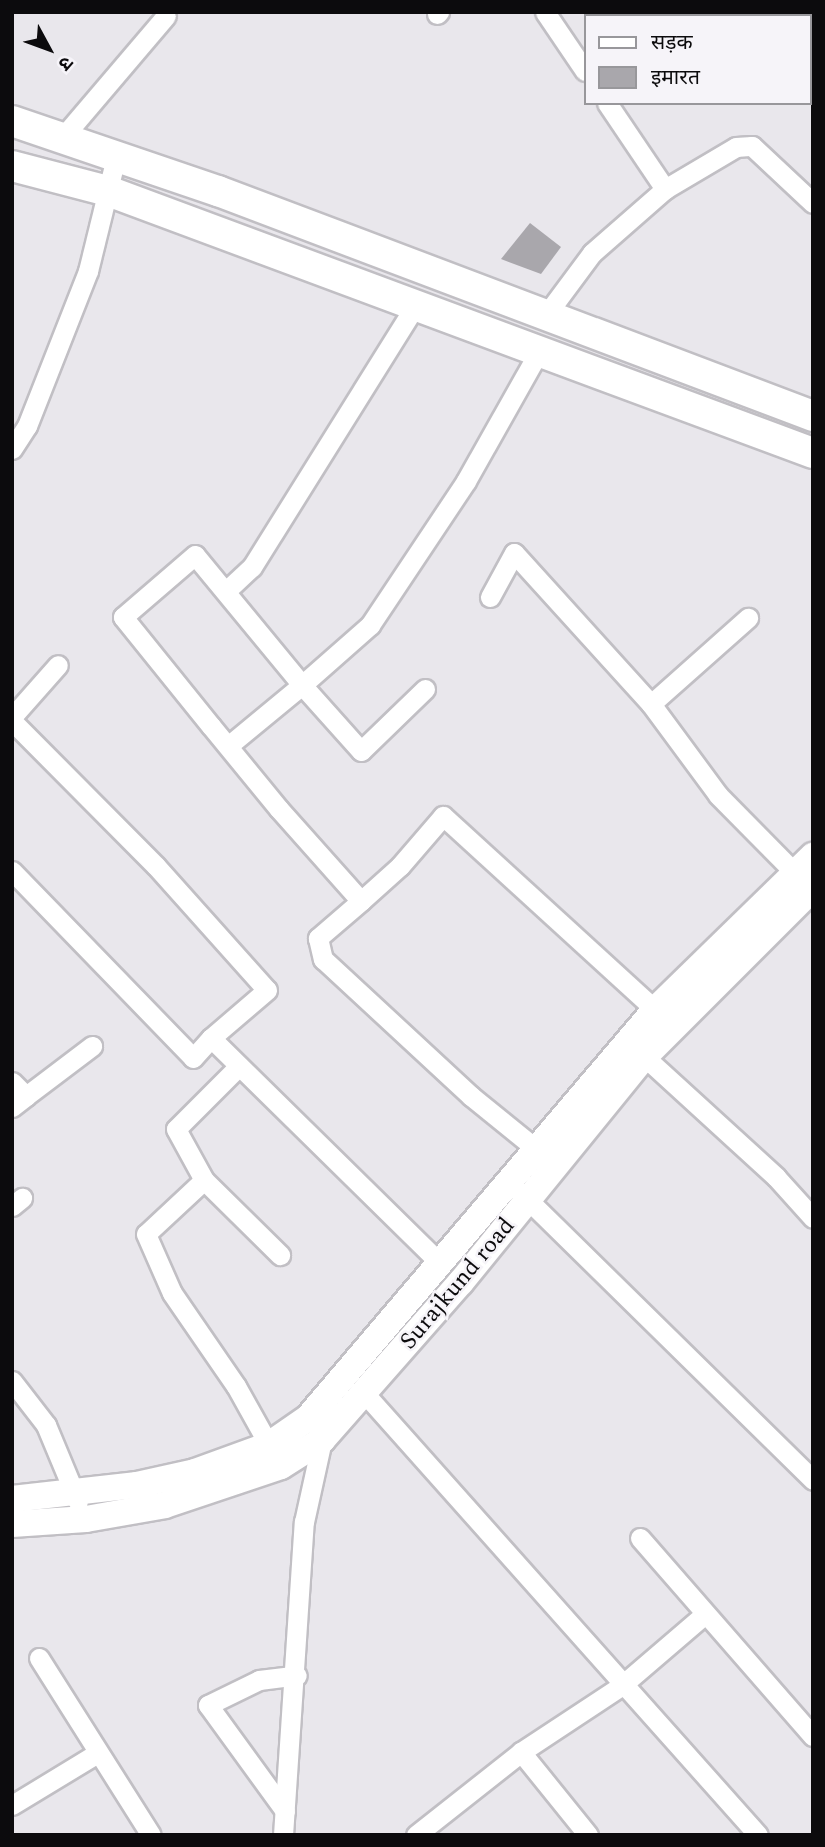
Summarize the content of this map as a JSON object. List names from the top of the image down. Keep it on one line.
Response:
{"streets":{"street":["Surajkund road"]},"legend":["सड़क","इमारत"],"north":"bottom right"}
